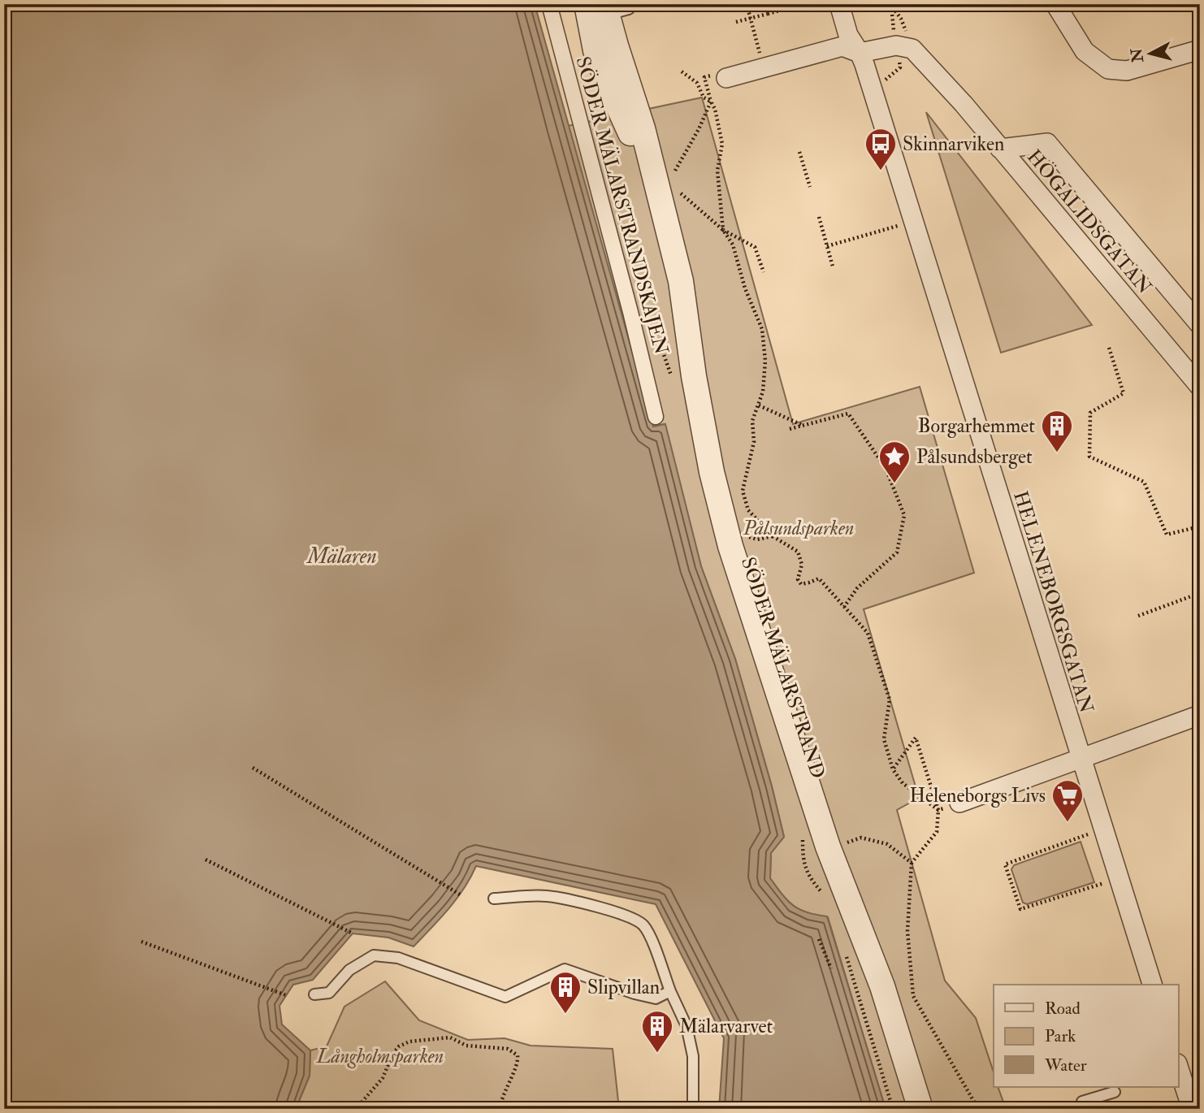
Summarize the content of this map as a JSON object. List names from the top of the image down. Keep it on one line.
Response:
{"streets":{"street":["SÖDER MÄLARSTRANDSKAJEN","HÖGALIDSGATAN","HELENEBORGSGATAN","SÖDER MÄLARSTRAND"]},"water":["Mälaren"],"parks":["Pålsundsparken","Långholmsparken"],"places":{"bus stop":["Skinnarviken"],"building":["Borgarhemmet","Slipvillan","Mälarvarvet"],"place":["Pålsundsberget"],"supermarket":["Heleneborgs Livs"]},"legend":["Road","Park","Water"],"north":"left"}
